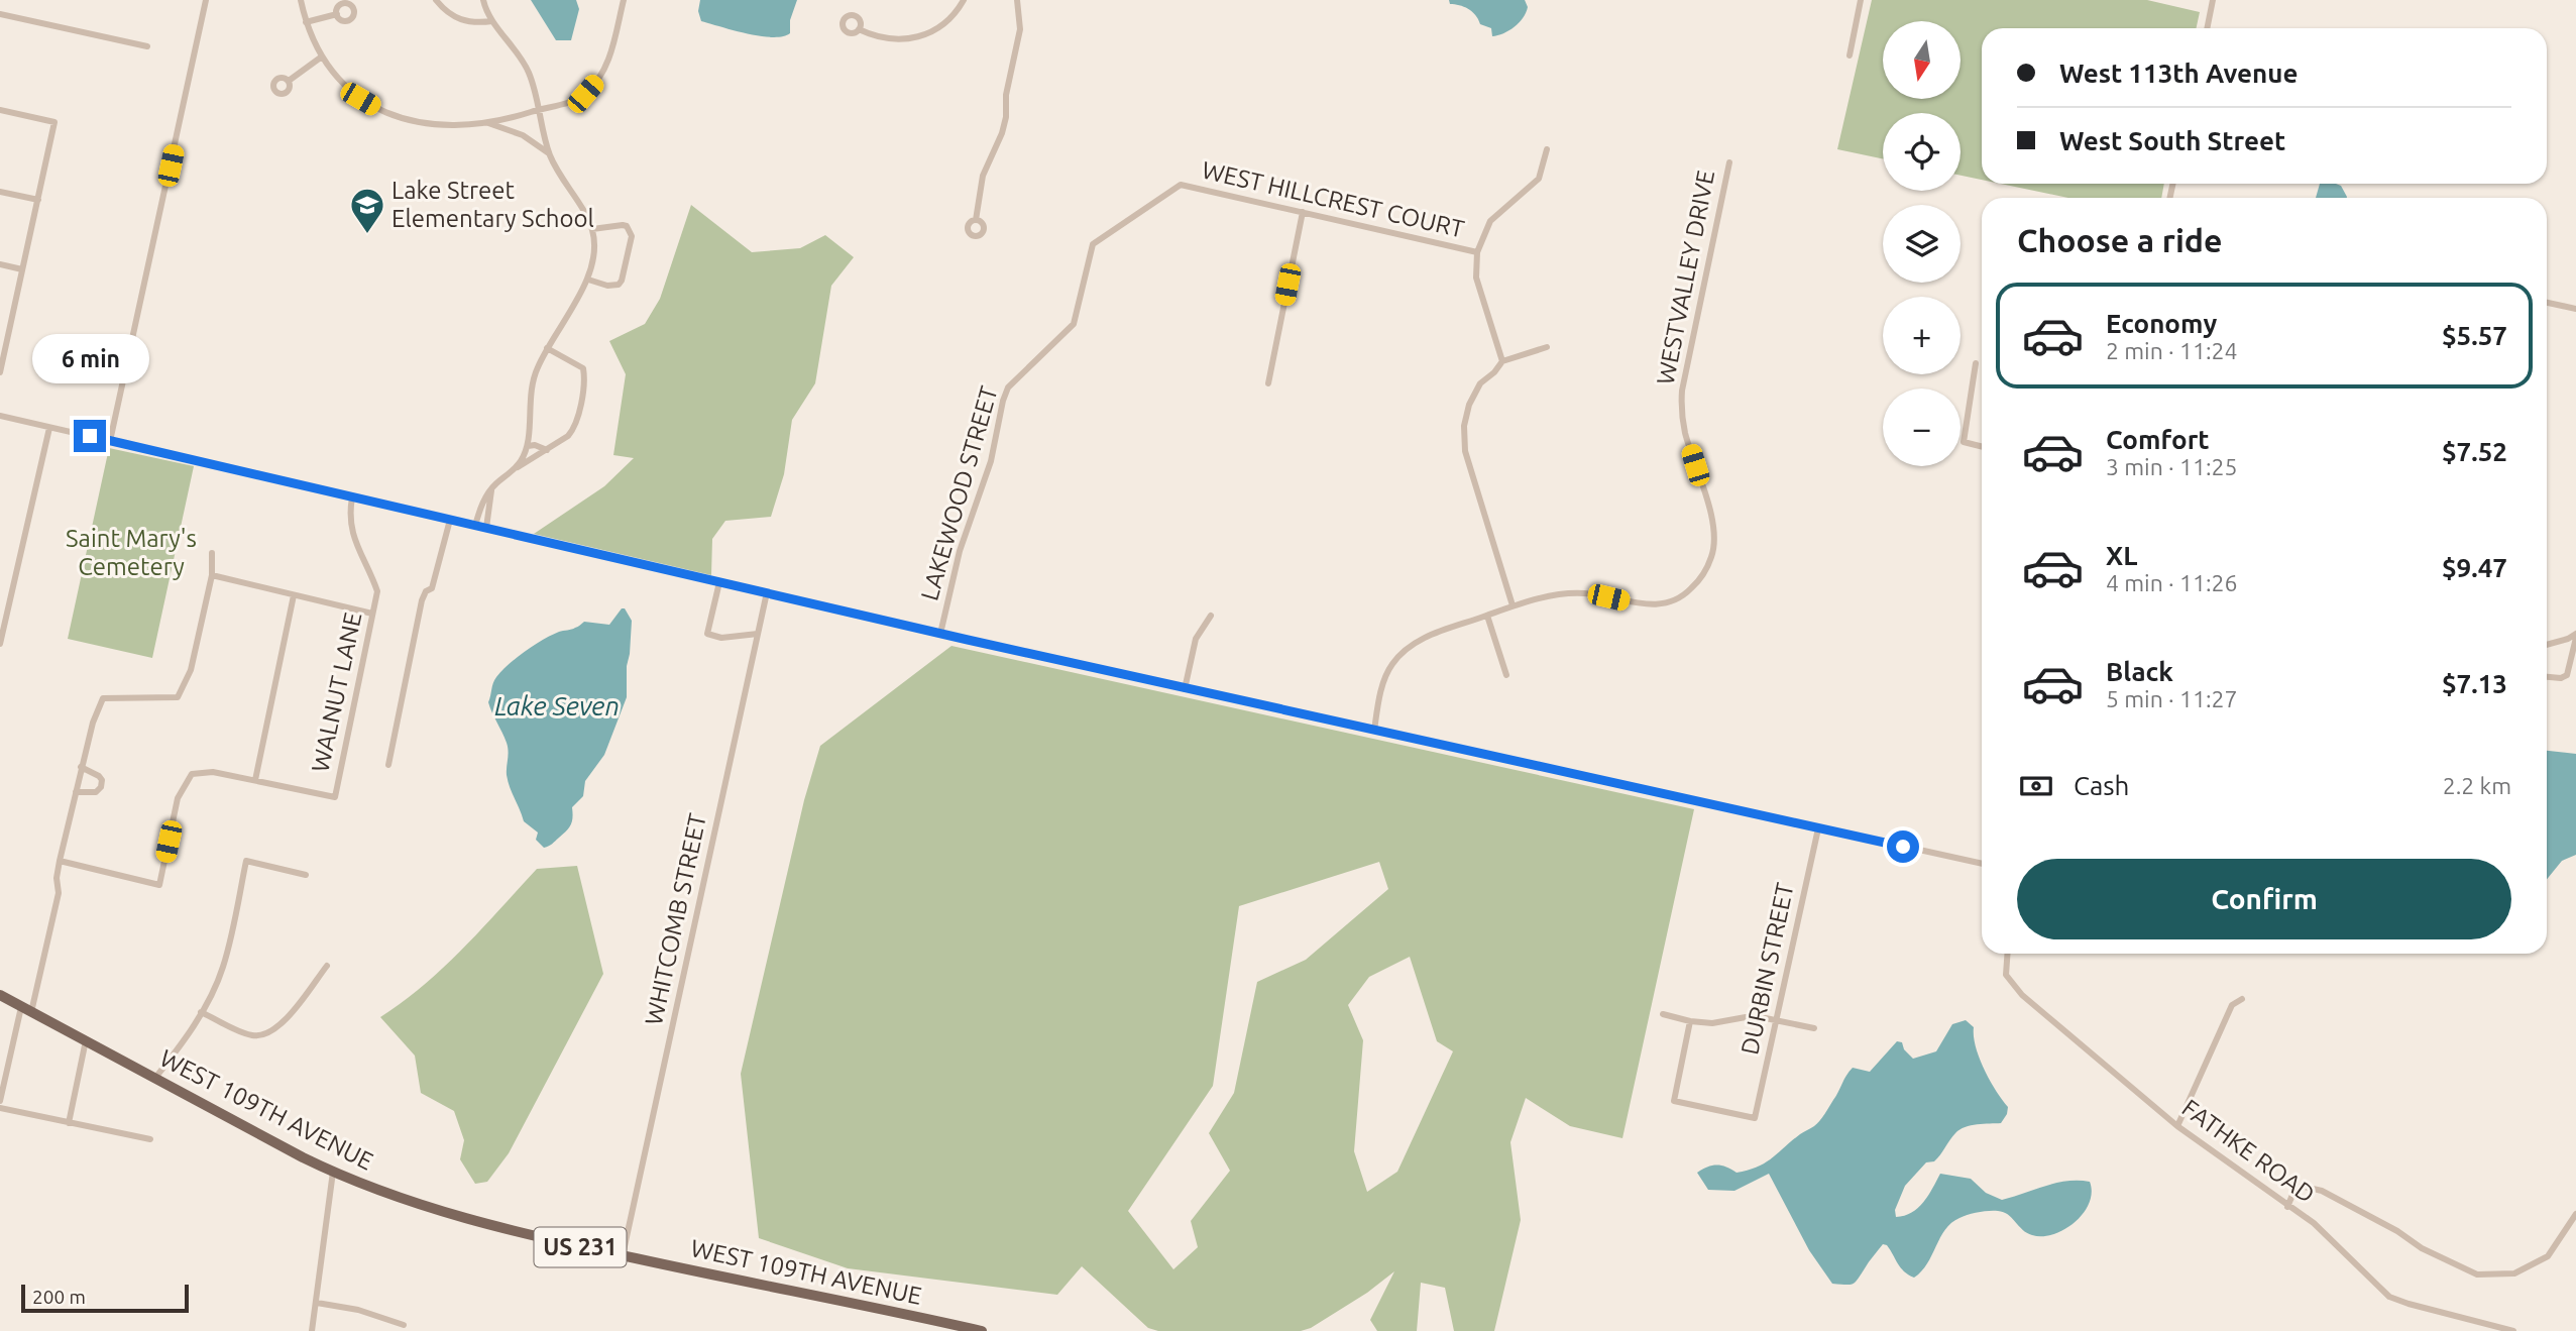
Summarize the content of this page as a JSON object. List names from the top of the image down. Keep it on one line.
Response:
{"streets":{"main road":["WEST 109TH AVENUE","US 231"],"street":["WEST HILLCREST COURT","WESTVALLEY DRIVE","LAKEWOOD STREET","WALNUT LANE","WHITCOMB STREET","DURBIN STREET","FATHKE ROAD"]},"crossings":[["WEST HILLCREST COURT","LAKEWOOD STREET"],["WHITCOMB STREET","WEST 109TH AVENUE"]],"water":["Lake Seven"],"parks":["Saint Mary's Cemetery"],"places":{"school or university":["Lake Street Elementary School"]},"scale_bar":"200 m","north":"bottom","page":{"map_buttons":["+","−"],"banner":["West 113th Avenue","West South Street"],"heading":"Choose a ride","list":[{"name":"Economy","note":"2 min · 11:24","value":"$5.57"},{"name":"Comfort","note":"3 min · 11:25","value":"$7.52"},{"name":"XL","note":"4 min · 11:26","value":"$9.47"},{"name":"Black","note":"5 min · 11:27","value":"$7.13"}],"bubble":"6 min","pay":["Cash","2.2 km"],"buttons":"Confirm","scale":"200 m"}}
